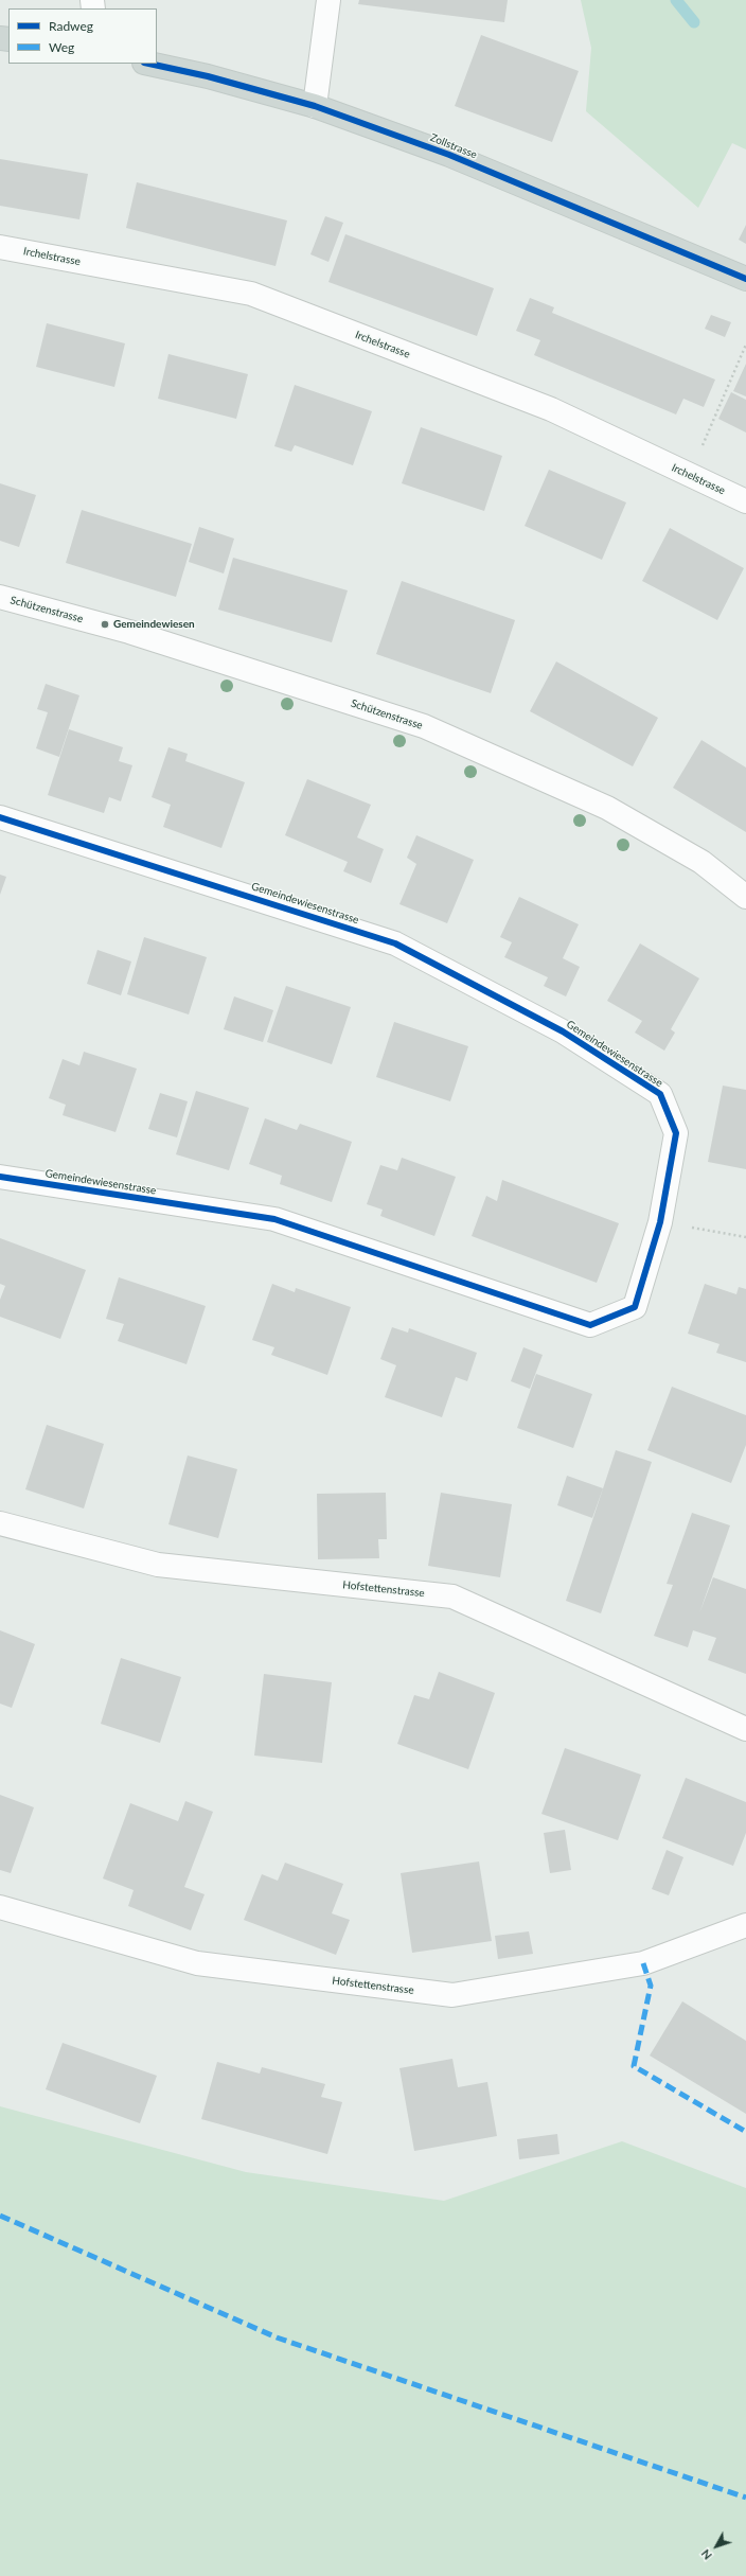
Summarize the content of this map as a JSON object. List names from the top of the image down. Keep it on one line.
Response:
{"streets":{"main road":["Zollstrasse"],"street":["Irchelstrasse","Schützenstrasse","Gemeindewiesenstrasse","Hofstettenstrasse"]},"places":["Gemeindewiesen"],"legend":["Radweg","Weg"],"north":"bottom left"}
